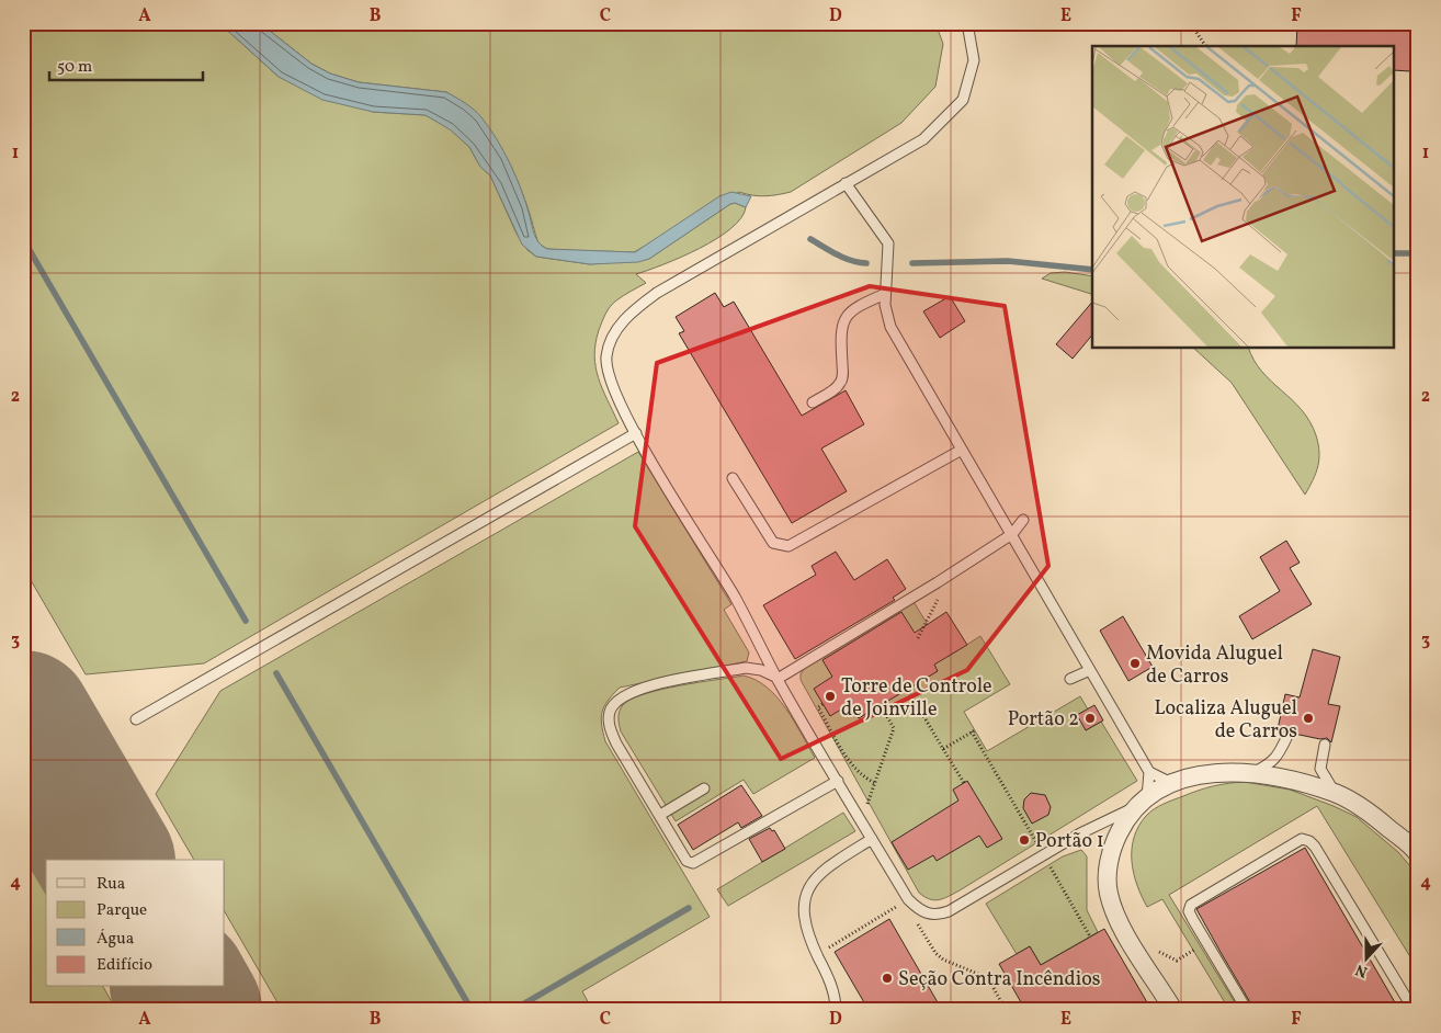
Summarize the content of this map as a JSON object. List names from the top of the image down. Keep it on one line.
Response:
{"places":["Movida Aluguel de Carros","Torre de Controle de Joinville","Portão 2","Localiza Aluguel de Carros","Portão 1","Seção Contra Incêndios"],"legend":["Rua","Parque","Água","Edifício"],"scale_bar":"50 m","north":"bottom","grid":{"columns":["A","B","C","D","E","F"],"rows":["1","2","3","4"]}}
